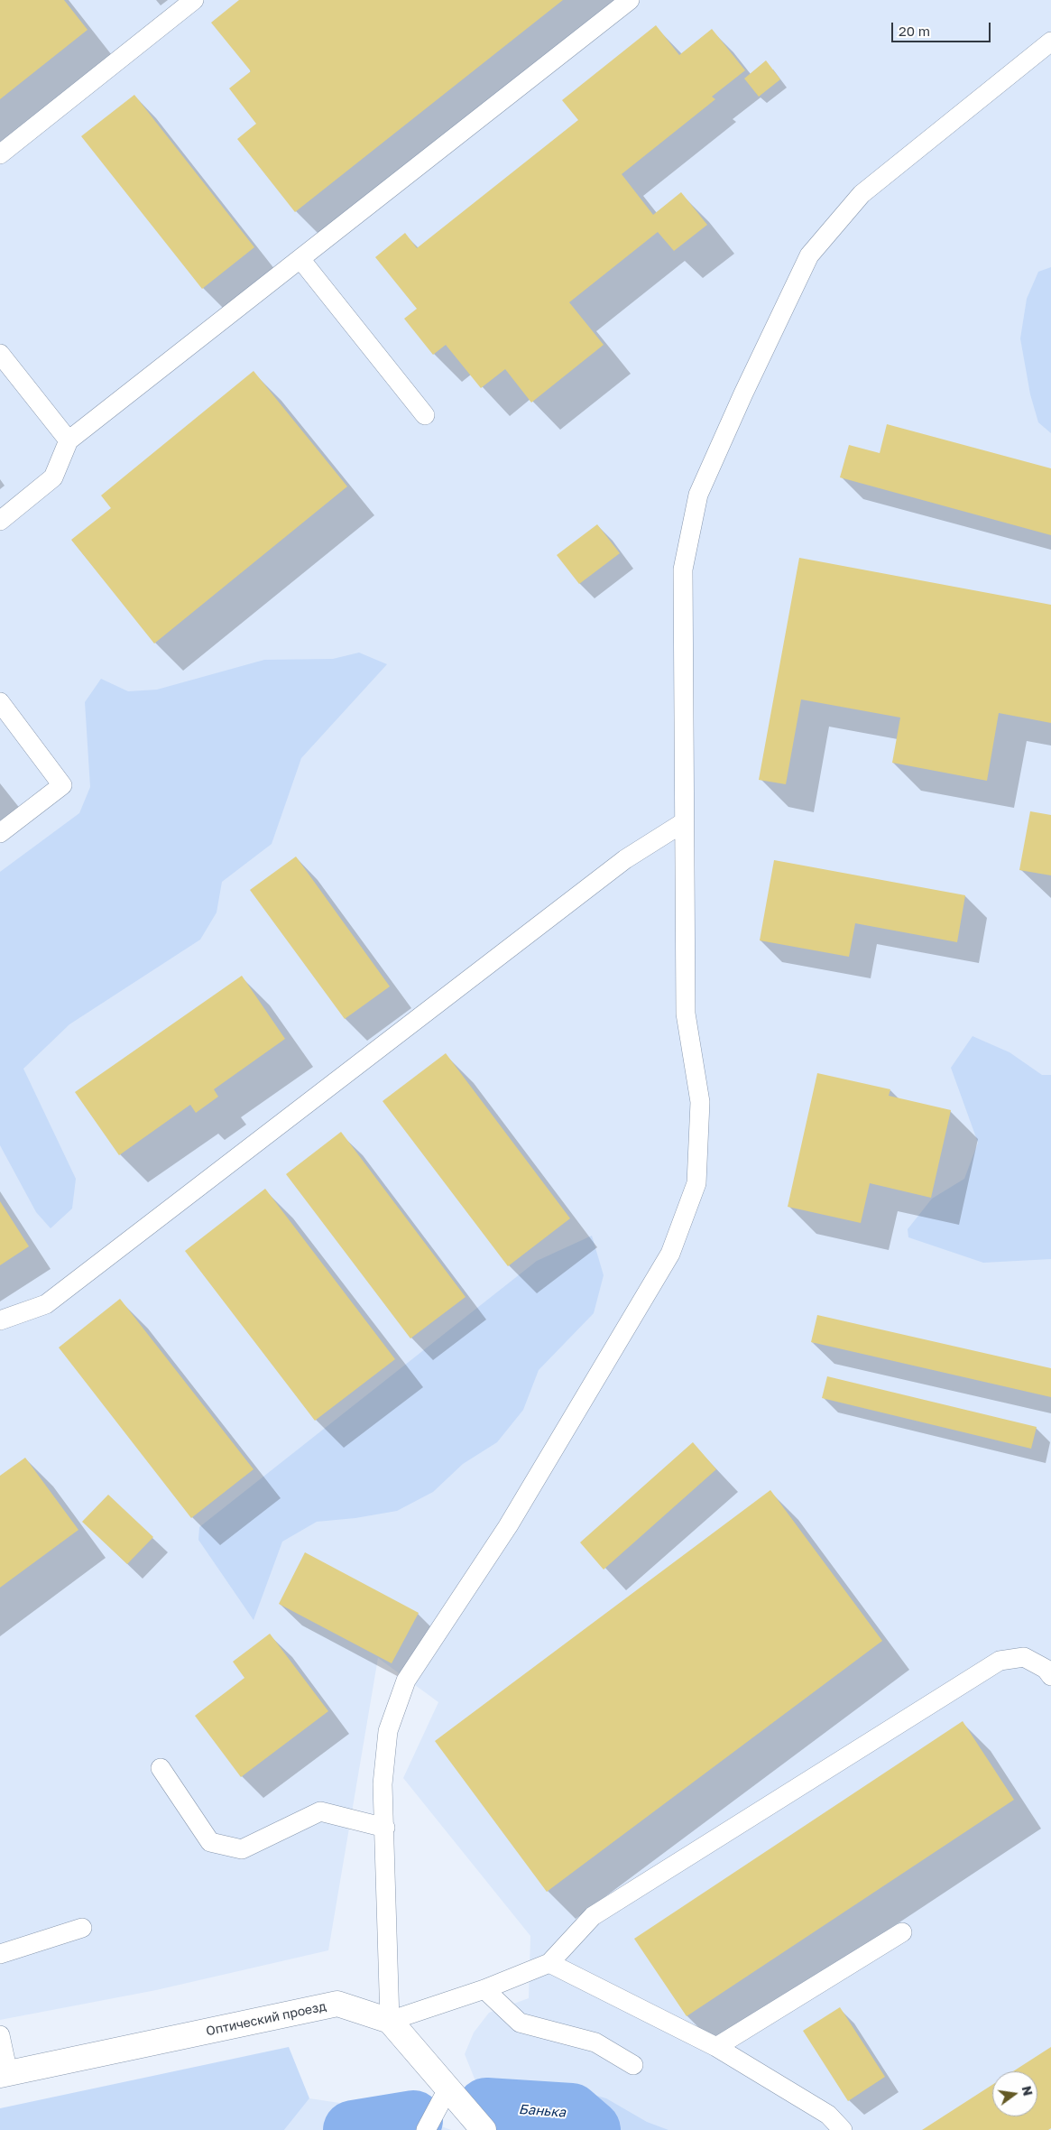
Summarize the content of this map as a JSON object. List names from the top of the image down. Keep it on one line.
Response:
{"streets":{"street":["Оптический проезд"]},"water":["Банька"],"scale_bar":"20 m","north":"right"}
